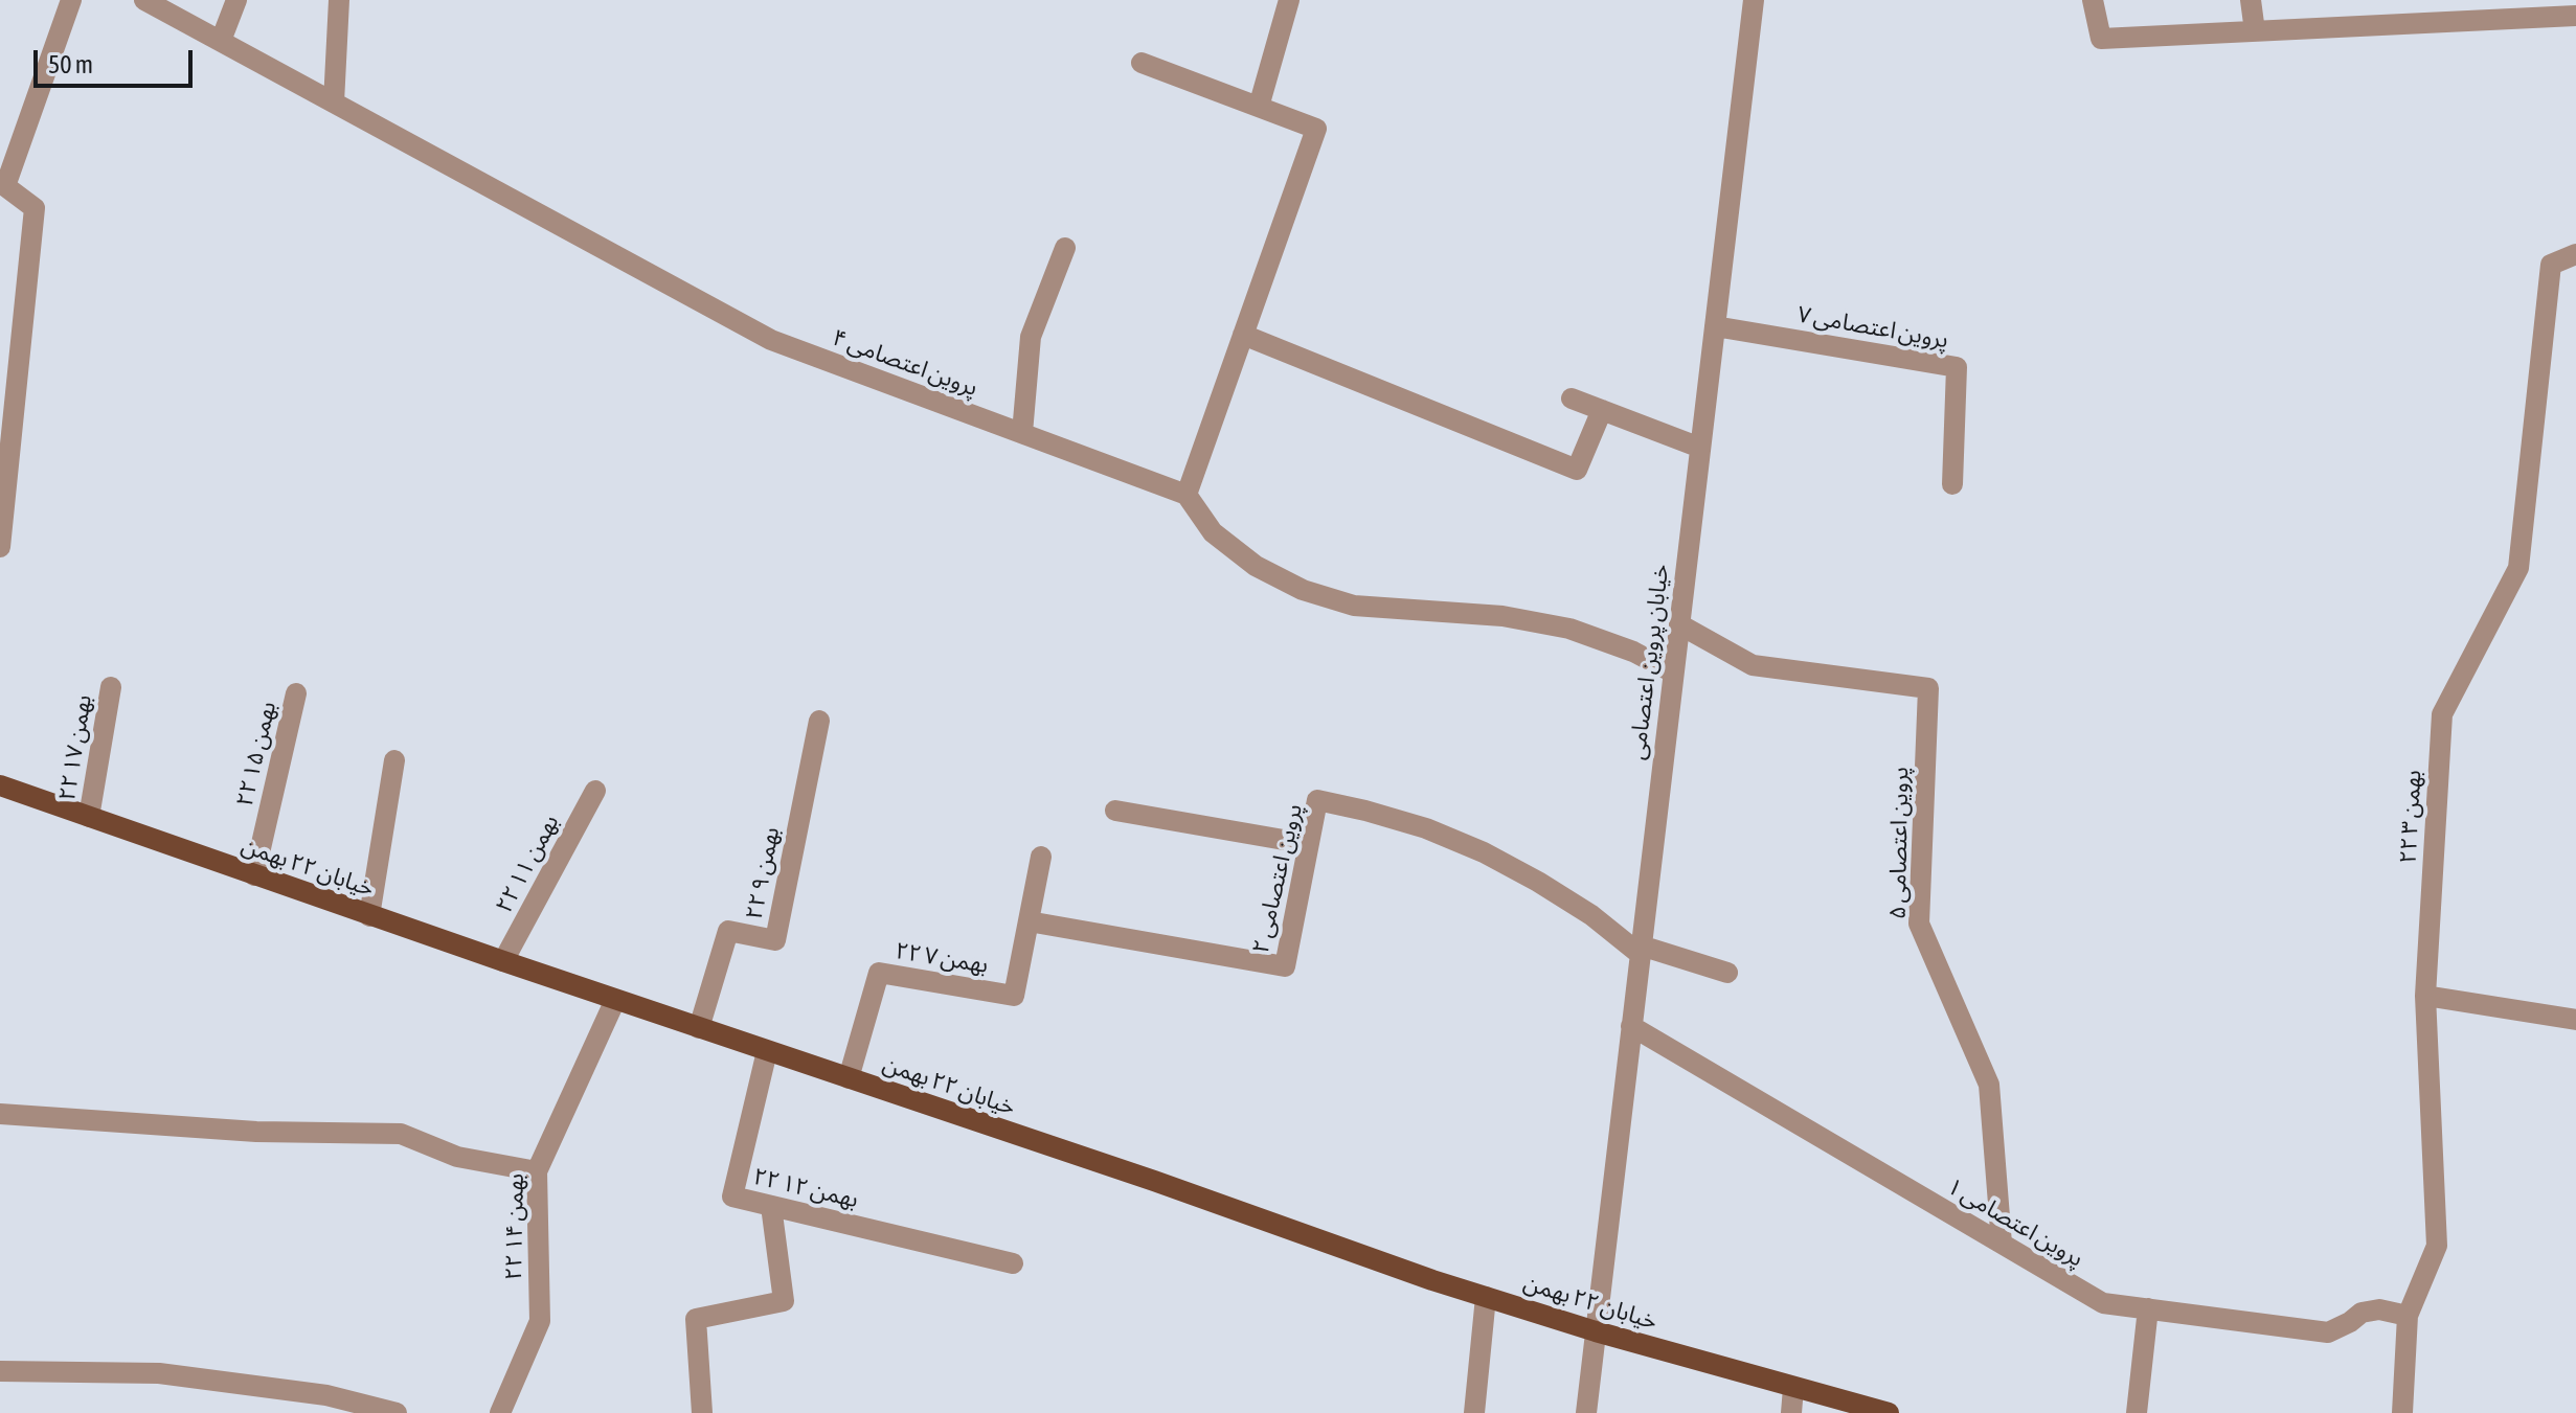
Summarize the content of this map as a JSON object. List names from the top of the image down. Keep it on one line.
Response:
{"streets":{"main road":["خیابان ۲۲ بهمن"],"street":["پروین اعتصامی ۷","پروین اعتصامی ۴","خیابان پروین اعتصامی","۲۲ بهمن ۱۷","۲۲ بهمن ۱۵","۲۲ بهمن ۳","پروین اعتصامی ۵","۲۲ بهمن ۱۱","۲۲ بهمن ۹","پروین اعتصامی ۲","۲۲ بهمن ۷","۲۲ بهمن ۱۲","پروین اعتصامی ۱","۲۲ بهمن ۱۴"]},"crossings":[["پروین اعتصامی ۷","خیابان پروین اعتصامی"],["خیابان پروین اعتصامی","پروین اعتصامی ۵"],["خیابان پروین اعتصامی","خیابان ۲۲ بهمن"],["خیابان پروین اعتصامی","پروین اعتصامی ۲"],["خیابان پروین اعتصامی","پروین اعتصامی ۱"],["۲۲ بهمن ۱۷","خیابان ۲۲ بهمن"],["۲۲ بهمن ۱۵","خیابان ۲۲ بهمن"],["۲۲ بهمن ۳","پروین اعتصامی ۱"],["پروین اعتصامی ۵","پروین اعتصامی ۱"],["۲۲ بهمن ۱۱","خیابان ۲۲ بهمن"],["خیابان ۲۲ بهمن","۲۲ بهمن ۹"],["خیابان ۲۲ بهمن","۲۲ بهمن ۷"],["خیابان ۲۲ بهمن","۲۲ بهمن ۱۲"],["خیابان ۲۲ بهمن","۲۲ بهمن ۱۴"],["پروین اعتصامی ۲","۲۲ بهمن ۷"]],"scale_bar":"50 m"}
